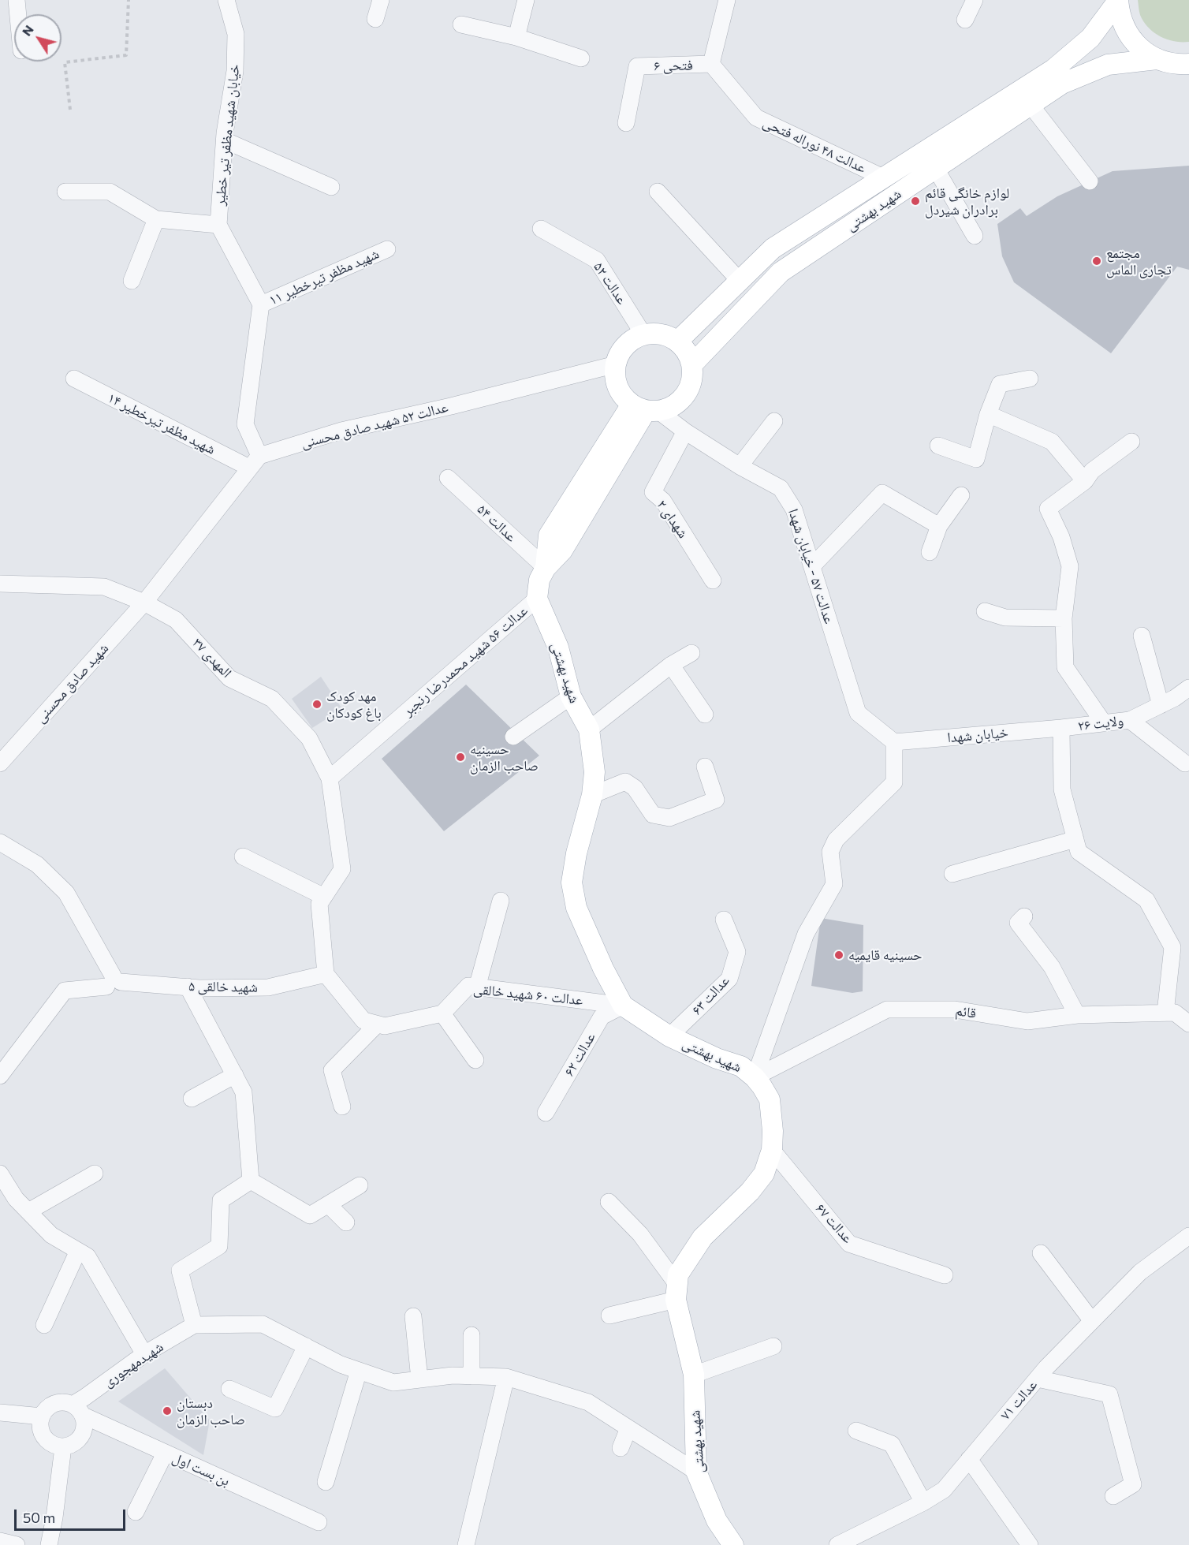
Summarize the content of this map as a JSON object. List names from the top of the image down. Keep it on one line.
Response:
{"streets":{"main road":["شهید بهشتی"],"street":["فتحی ۶","خیابان شهید مظفر تیر خطیر","عدالت ۴۸ نوراله فتحی","شهید مظفر تیرخطیر ۱۱","عدالت ۵۲","شهید مظفر تیرخطیر ۱۴","عدالت ۵۲ شهید صادق محسنی","شهدای ۲","عدالت ۵۴","عدالت ۵۷ - خیابان شهدا","المهدی ۳۷","عدالت ۵۶ شهید محمدرضا رنجبر","شهید صادق محسنی","ولایت ۲۶","خیابان شهدا","شهید خالقی ۵","عدالت ۶۰ شهید خالقی","عدالت ۶۳","قائم","عدالت ۶۲","عدالت ۶۷","شهیدمهجوری","عدالت ۷۱","بن بست اول"]},"crossings":[["فتحی ۶","عدالت ۴۸ نوراله فتحی"],["خیابان شهید مظفر تیر خطیر","شهید مظفر تیرخطیر ۱۱"],["عدالت ۴۸ نوراله فتحی","شهید بهشتی"],["شهید بهشتی","عدالت ۵۲"],["شهید بهشتی","عدالت ۵۲ شهید صادق محسنی"],["شهید بهشتی","عدالت ۵۷ - خیابان شهدا"],["شهید بهشتی","عدالت ۵۶ شهید محمدرضا رنجبر"],["شهید بهشتی","عدالت ۶۰ شهید خالقی"],["شهید بهشتی","عدالت ۶۳"],["شهید بهشتی","قائم"],["شهید بهشتی","عدالت ۶۲"],["شهید بهشتی","عدالت ۶۷"],["عدالت ۵۲","عدالت ۵۲ شهید صادق محسنی"],["عدالت ۵۲","عدالت ۵۷ - خیابان شهدا"],["شهید مظفر تیرخطیر ۱۴","عدالت ۵۲ شهید صادق محسنی"],["عدالت ۵۲ شهید صادق محسنی","عدالت ۵۷ - خیابان شهدا"],["شهدای ۲","عدالت ۵۷ - خیابان شهدا"],["عدالت ۵۷ - خیابان شهدا","خیابان شهدا"],["المهدی ۳۷","عدالت ۵۶ شهید محمدرضا رنجبر"],["المهدی ۳۷","شهید صادق محسنی"],["ولایت ۲۶","خیابان شهدا"],["عدالت ۶۰ شهید خالقی","عدالت ۶۲"],["شهیدمهجوری","بن بست اول"]],"places":["لوازم خانگی قائم برادران شیردل","مجتمع تجاری الماس","مهد کودک باغ کودکان","حسینیه صاحب الزمان","حسینیه قایمیه","دبستان صاحب الزمان"],"scale_bar":"50 m","north":"top left"}
